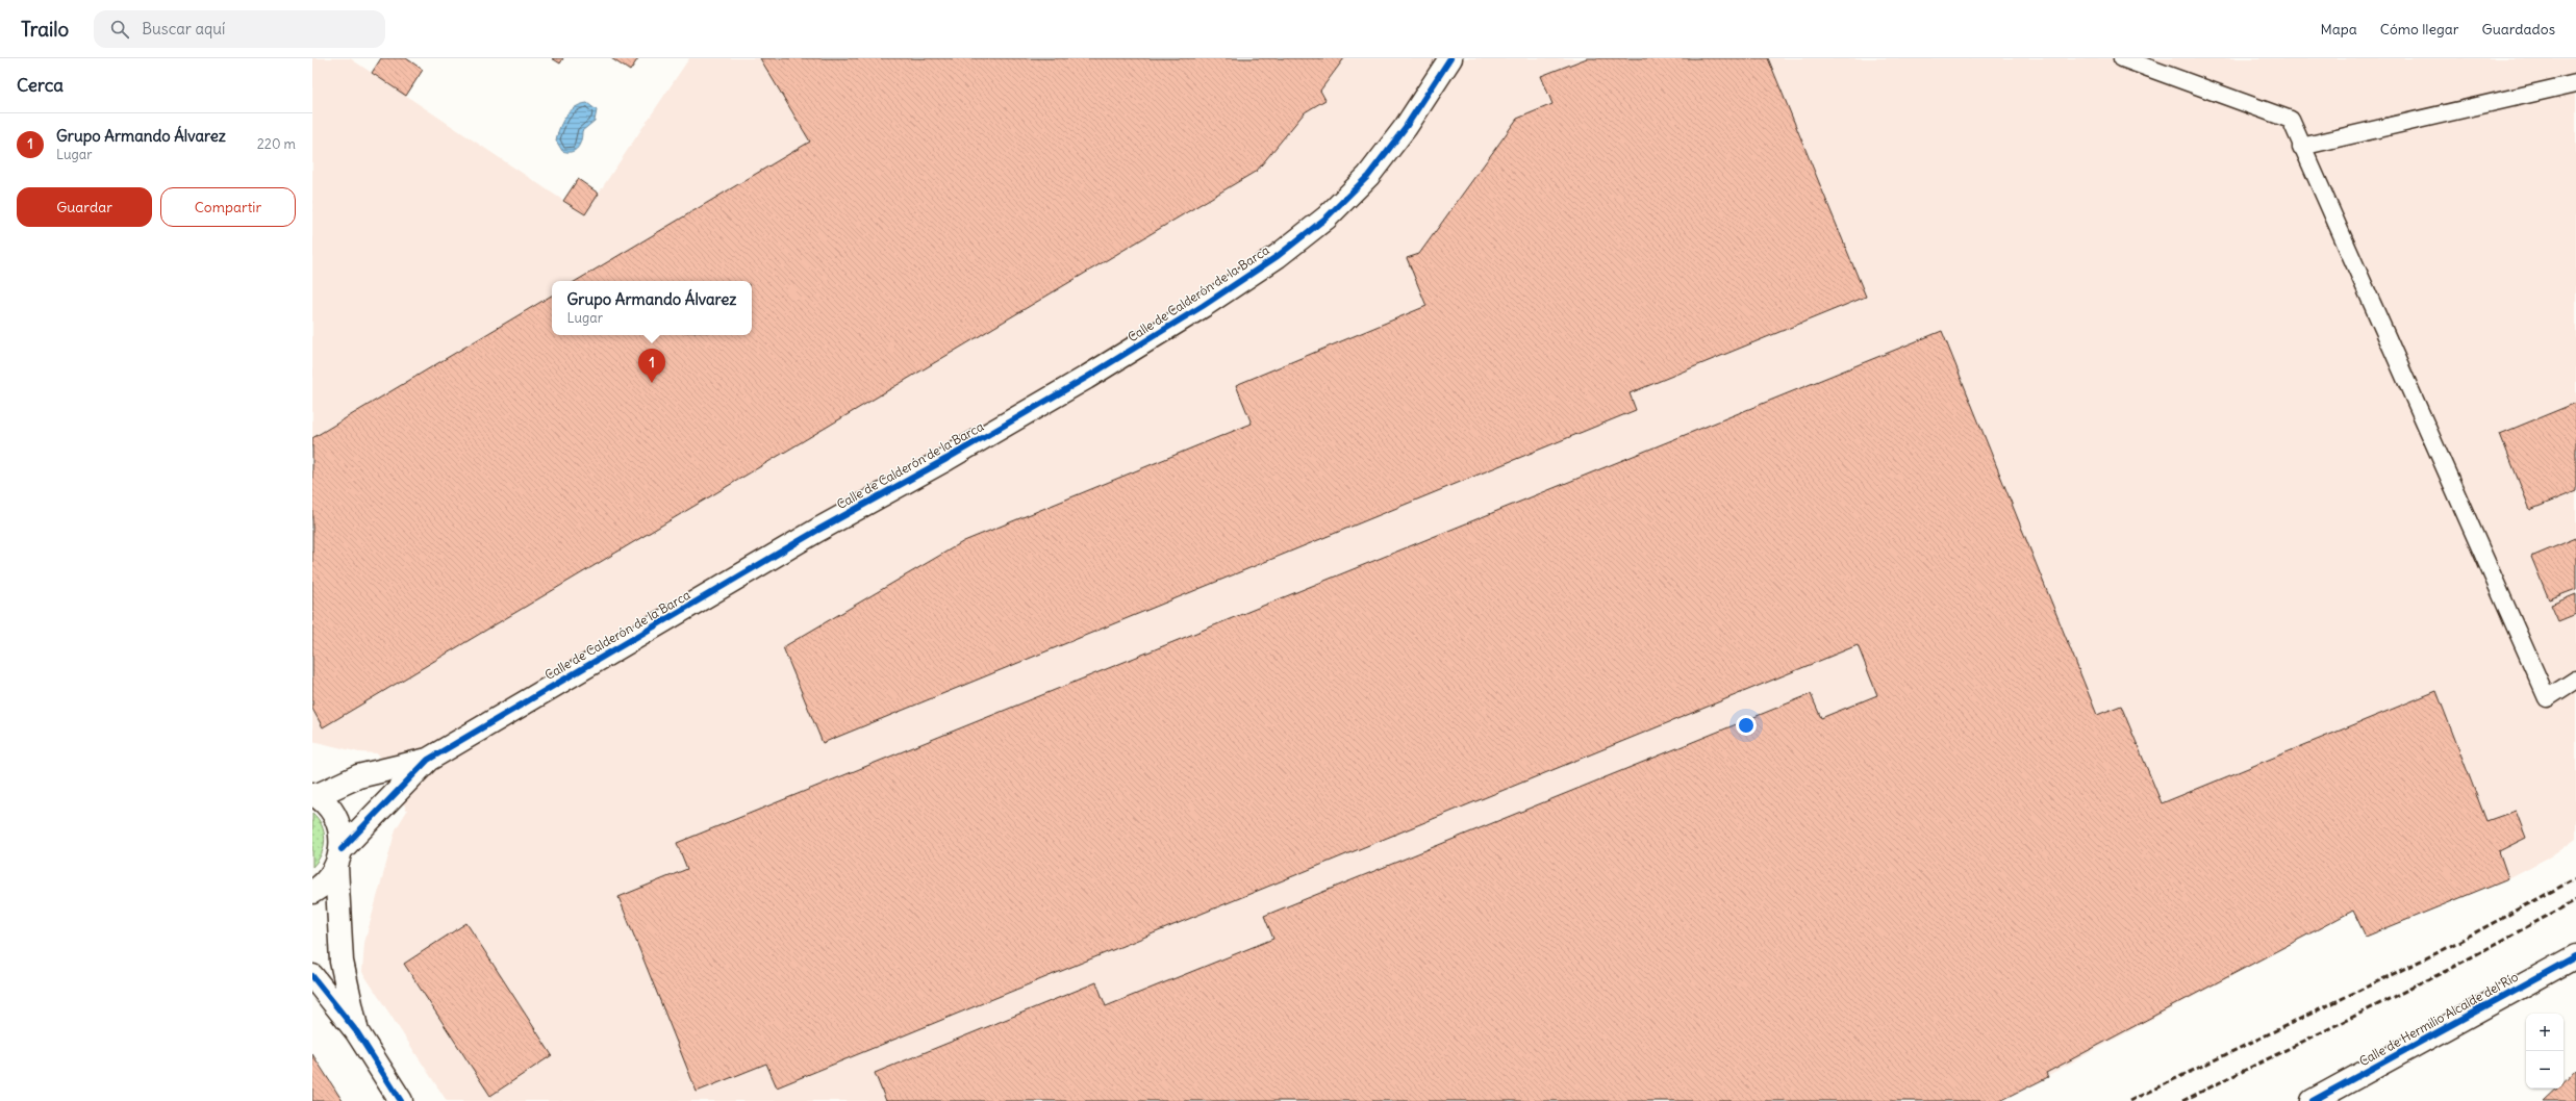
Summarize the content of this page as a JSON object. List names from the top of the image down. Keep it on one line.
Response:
{"streets":{"street":["Calle de Calderón de la Barca","Calle de Hermilio Alcalde del Río"]},"page":{"header":"Trailo","search":"Buscar aquí","nav":["Mapa","Cómo llegar","Guardados"],"heading":"Cerca","list":[{"mark":"1","name":"Grupo Armando Álvarez","note":"Lugar","value":"220 m"}],"buttons":["Guardar","Compartir"],"popup":["Grupo Armando Álvarez","Lugar"],"pins":"1","map_buttons":["+","−"]}}
